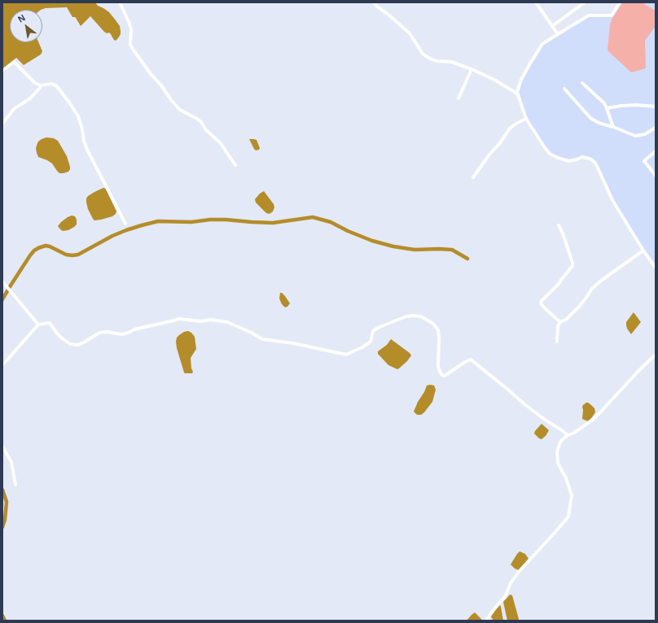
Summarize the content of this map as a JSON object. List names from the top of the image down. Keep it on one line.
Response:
{"north":"top left"}
